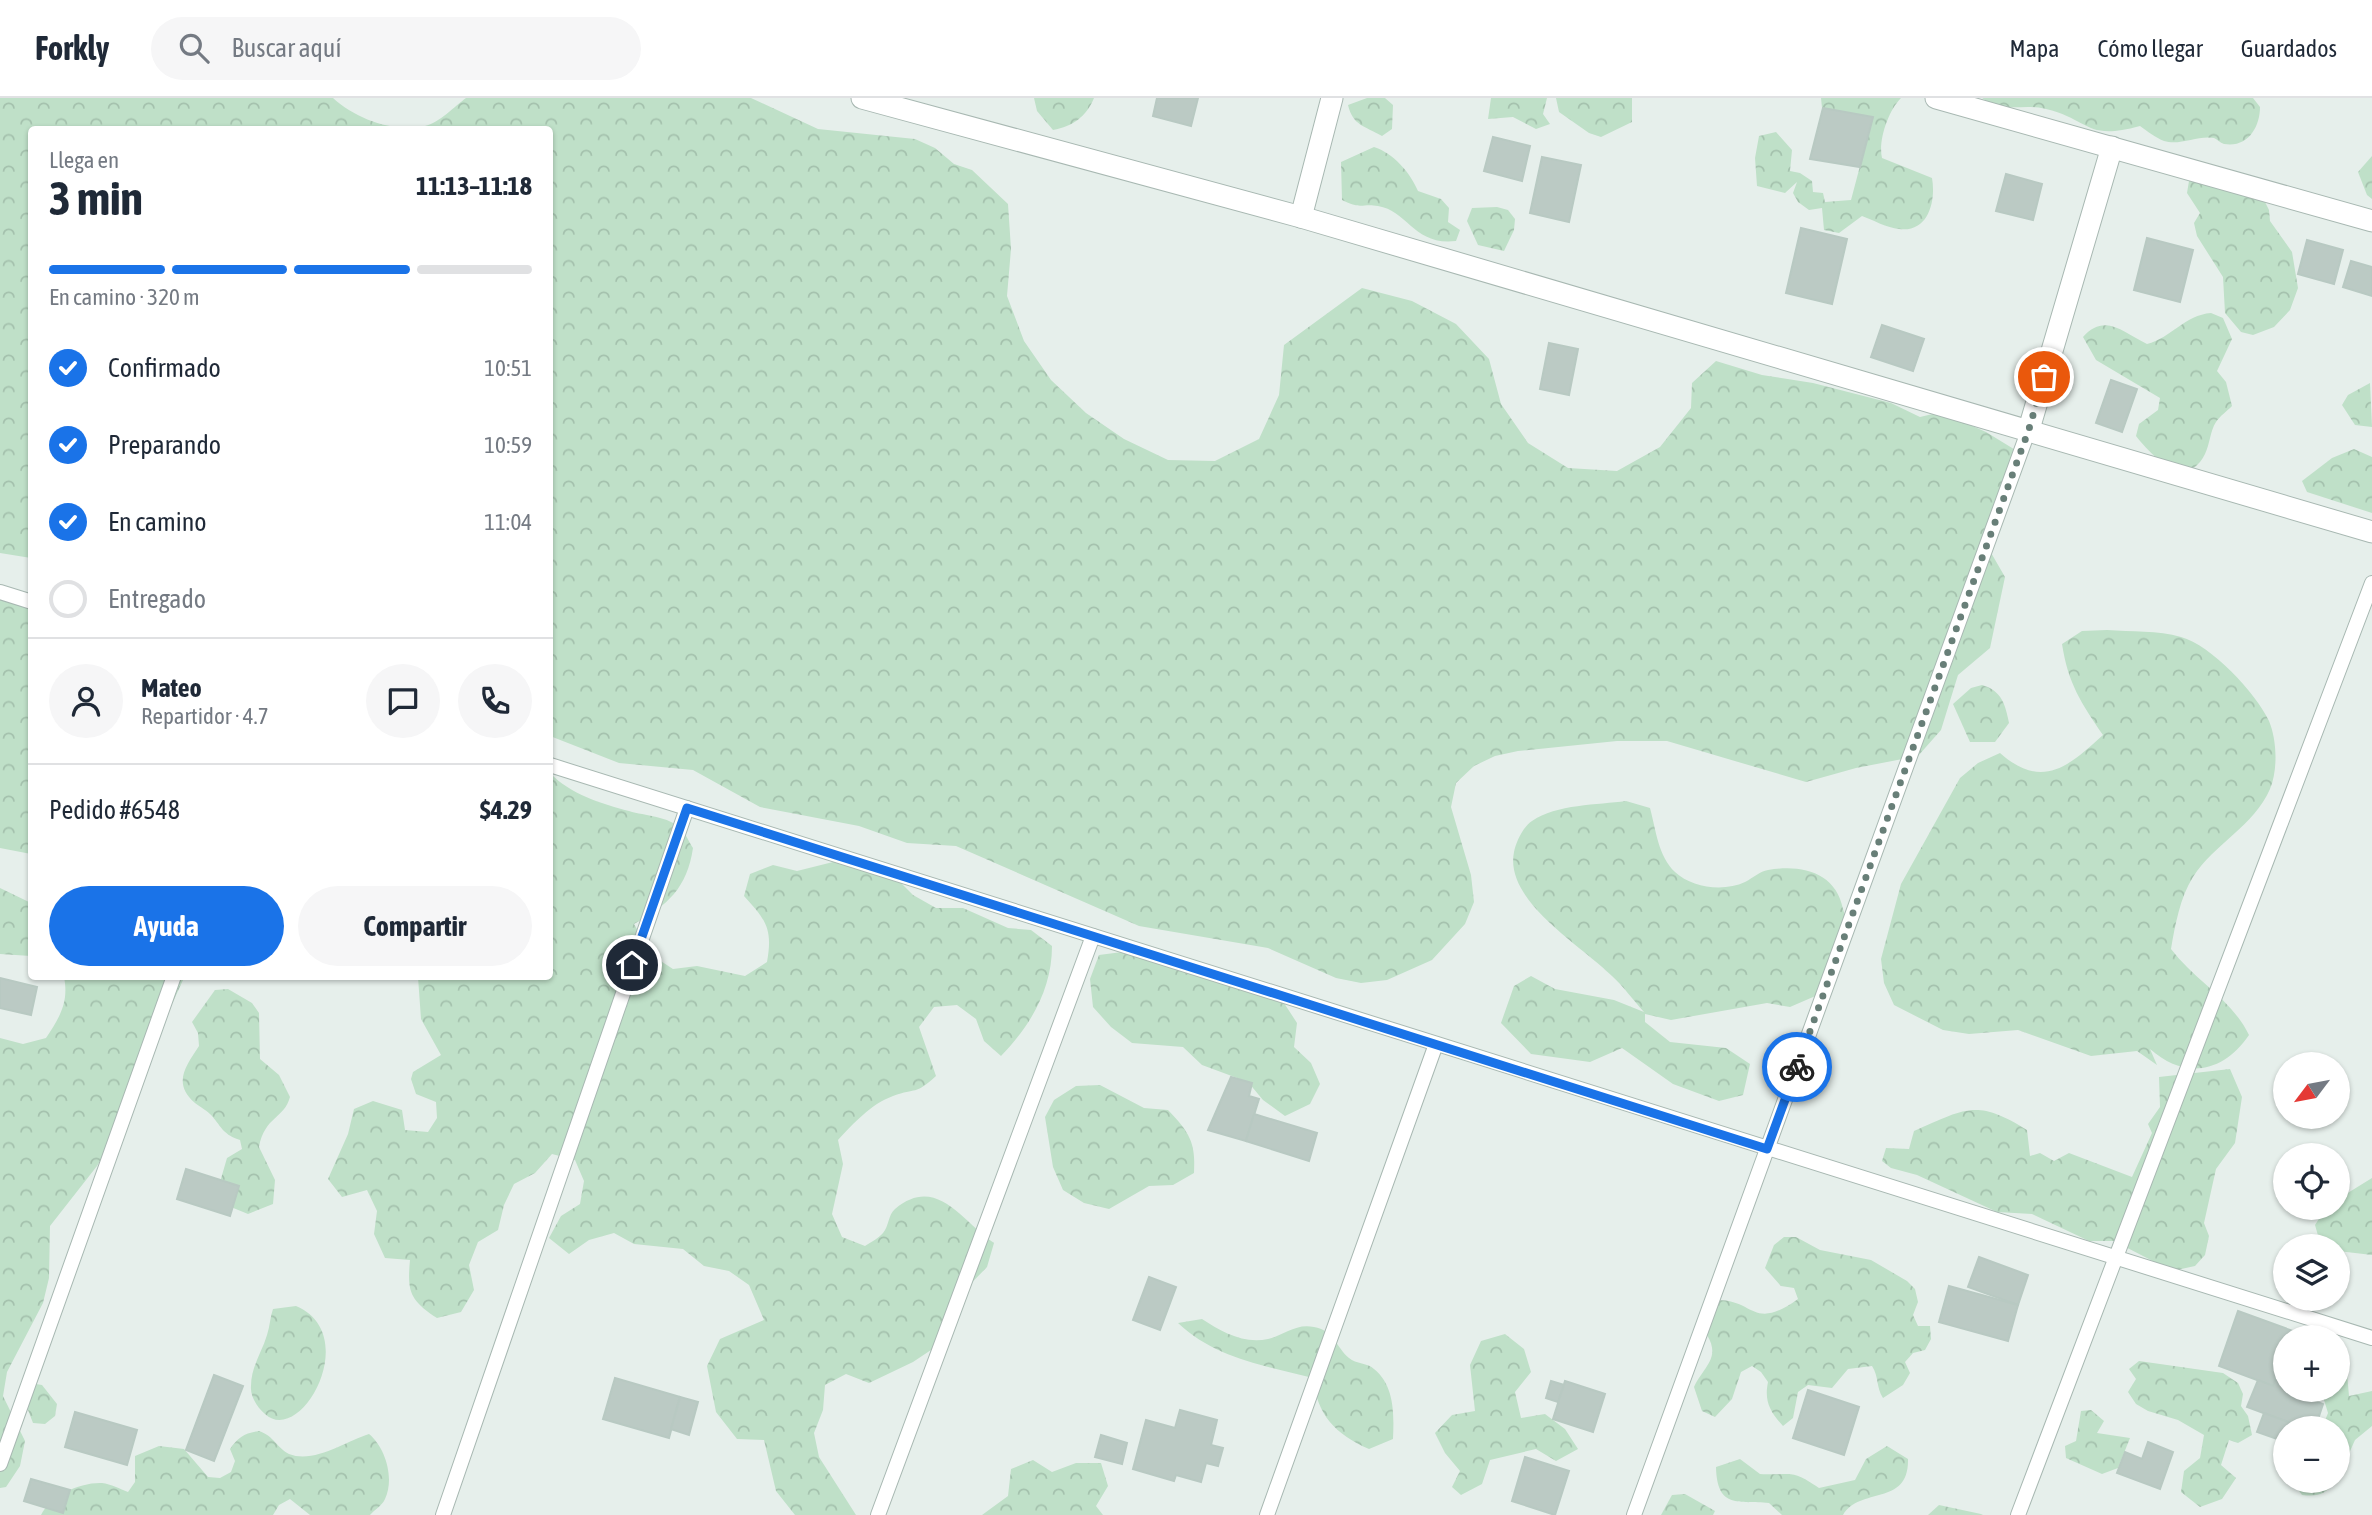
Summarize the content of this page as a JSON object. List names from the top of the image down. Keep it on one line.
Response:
{"north":"bottom left","page":{"header":"Forkly","search":"Buscar aquí","nav":["Mapa","Cómo llegar","Guardados"],"heading":["3 min","Llega en","11:13–11:18"],"panel":["Mateo","Repartidor · 4.7","Pedido #6548","$4.29"],"bar":"En camino · 320 m","list":[["Confirmado","10:51"],["Preparando","10:59"],["En camino","11:04"],"Entregado"],"buttons":["Ayuda","Compartir"],"map_buttons":["+","−"]}}
